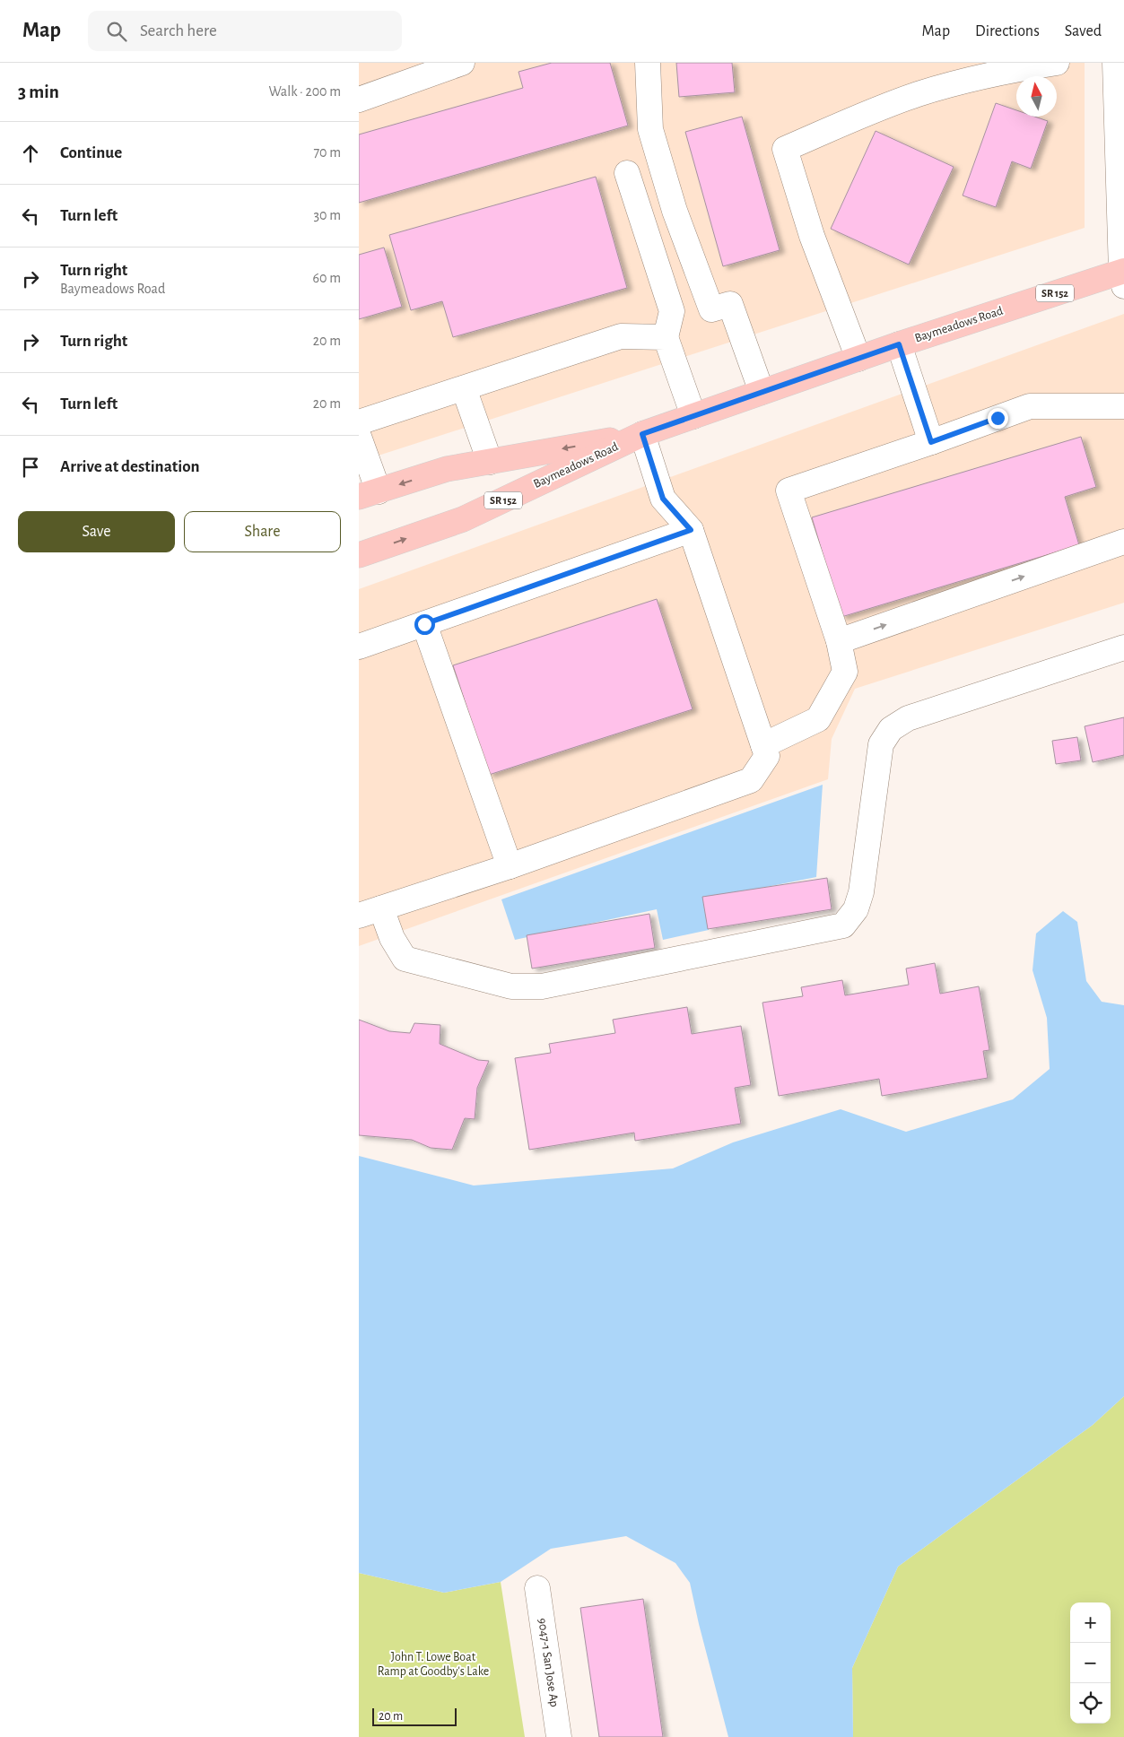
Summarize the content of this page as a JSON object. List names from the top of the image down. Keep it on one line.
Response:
{"streets":{"main road":["SR 152","Baymeadows Road"],"street":["9047-1 San Jose Ap"]},"parks":["John T. Lowe Boat Ramp at Goodby's Lake"],"scale_bar":"20 m","north":"top","page":{"header":"Map","search":"Search here","nav":["Map","Directions","Saved"],"heading":["3 min","Walk · 200 m"],"list":[["Continue","70 m"],["Turn left","30 m"],["Turn right","Baymeadows Road","60 m"],["Turn right","20 m"],["Turn left","20 m"],"Arrive at destination"],"buttons":["Save","Share"],"map_buttons":["+","−"],"scale":"20 m"}}
